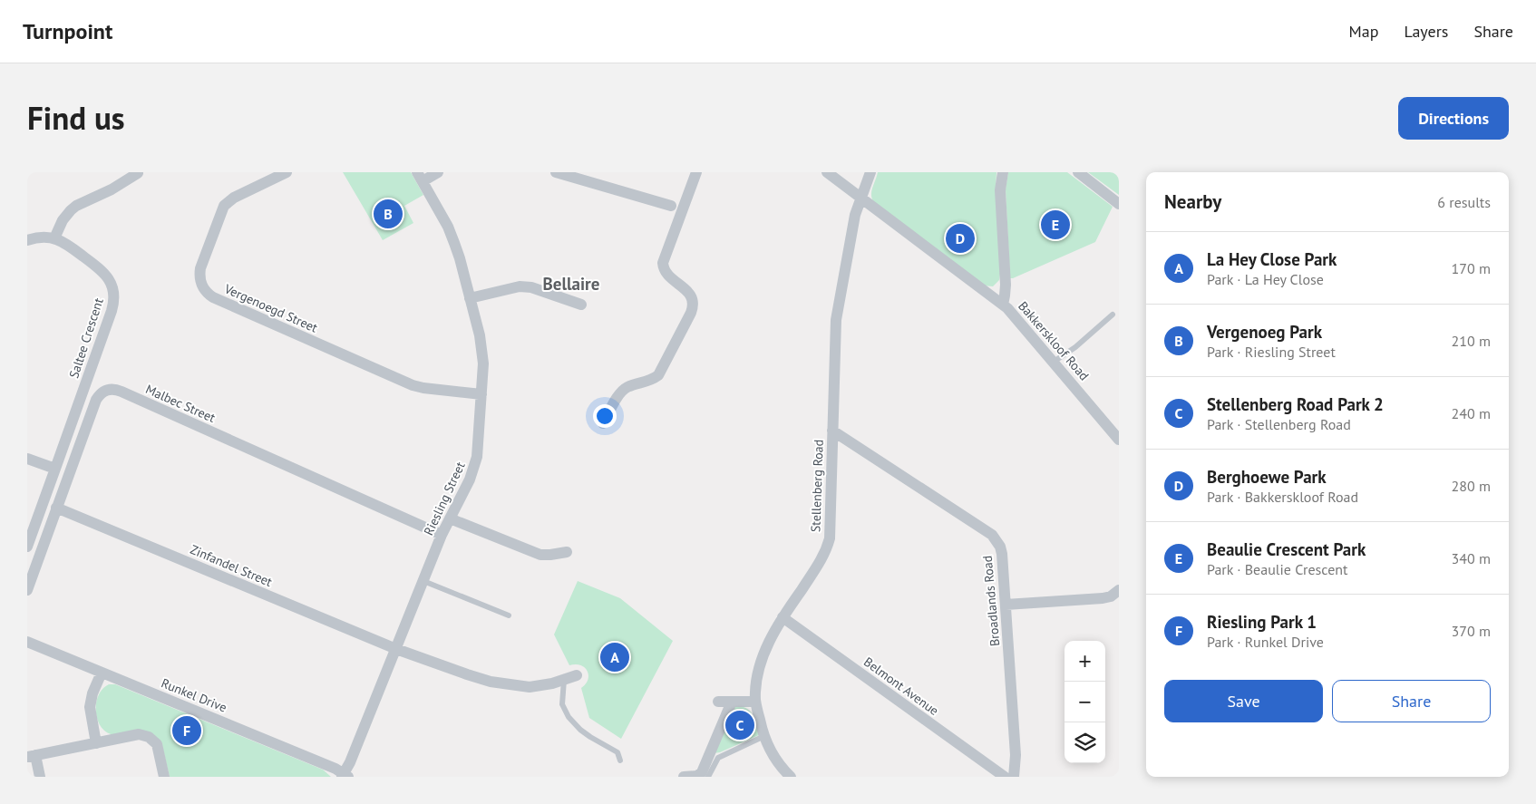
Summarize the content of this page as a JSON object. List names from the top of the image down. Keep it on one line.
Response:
{"streets":{"street":["Vergenoegd Street","Saltee Crescent","Bakkerskloof Road","Malbec Street","Stellenberg Road","Riesling Street","Zinfandel Street","Broadlands Road","Belmont Avenue","Runkel Drive"]},"crossings":[["Vergenoegd Street","Riesling Street"],["Bakkerskloof Road","Stellenberg Road"],["Malbec Street","Riesling Street"],["Malbec Street","Zinfandel Street"],["Stellenberg Road","Broadlands Road"],["Stellenberg Road","Belmont Avenue"],["Riesling Street","Zinfandel Street"],["Riesling Street","Runkel Drive"]],"districts":["Bellaire"],"page":{"header":"Turnpoint","nav":["Map","Layers","Share"],"title":"Find us","buttons":["Directions",["Save","Share"]],"heading":["Nearby","6 results"],"pins":["B","E","D","A","C","F"],"list":[{"mark":"A","name":"La Hey Close Park","note":"Park · La Hey Close","value":"170 m"},{"mark":"B","name":"Vergenoeg Park","note":"Park · Riesling Street","value":"210 m"},{"mark":"C","name":"Stellenberg Road Park 2","note":"Park · Stellenberg Road","value":"240 m"},{"mark":"D","name":"Berghoewe Park","note":"Park · Bakkerskloof Road","value":"280 m"},{"mark":"E","name":"Beaulie Crescent Park","note":"Park · Beaulie Crescent","value":"340 m"},{"mark":"F","name":"Riesling Park 1","note":"Park · Runkel Drive","value":"370 m"}],"map_buttons":["+","−"]}}
